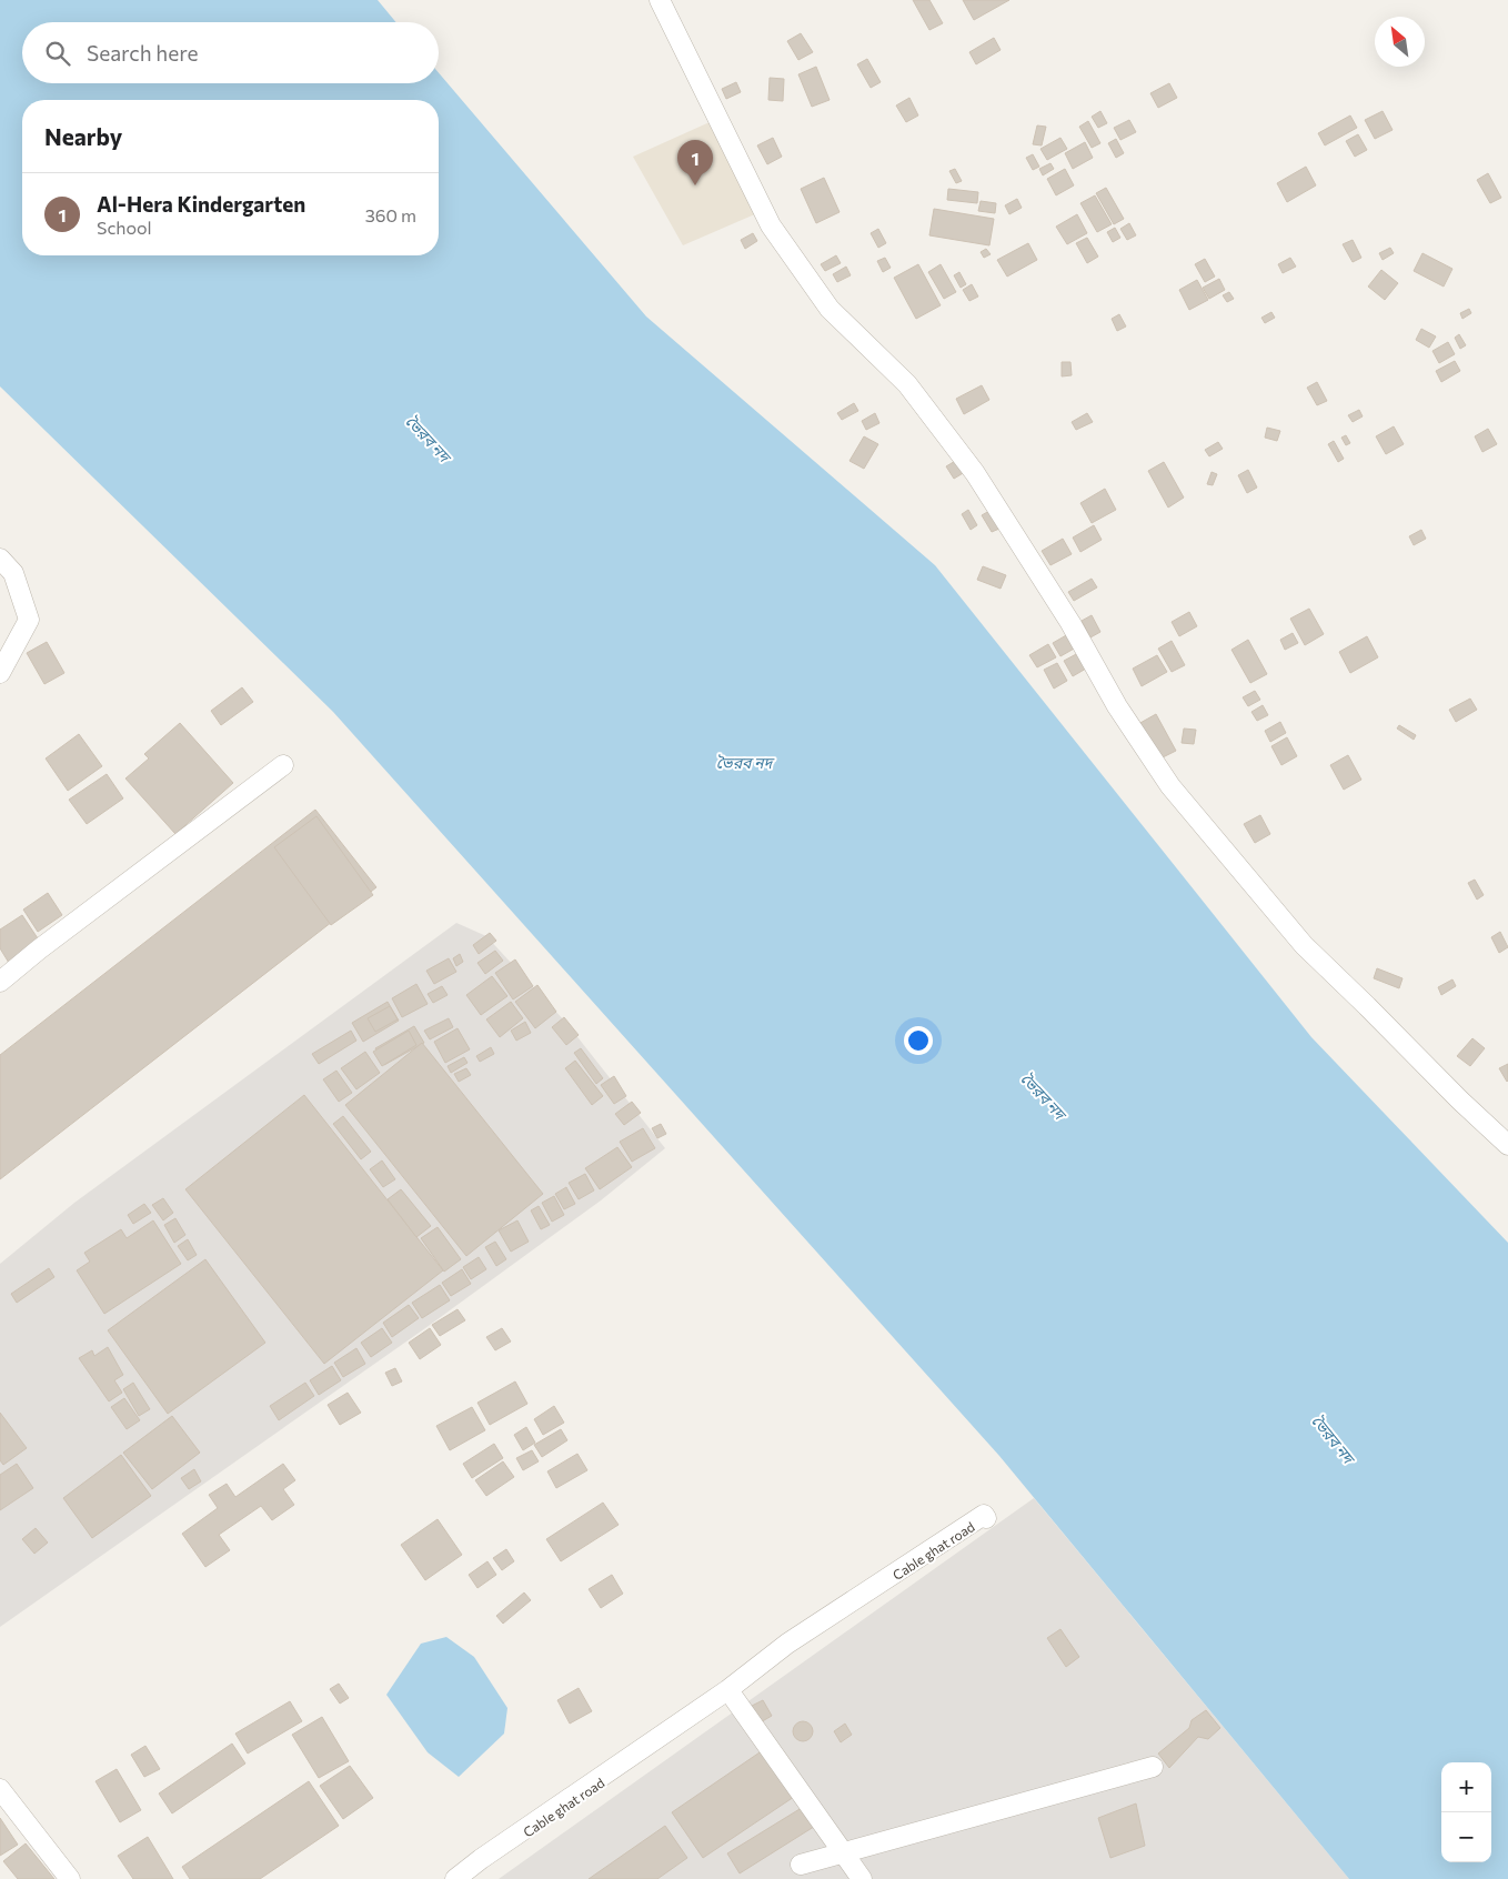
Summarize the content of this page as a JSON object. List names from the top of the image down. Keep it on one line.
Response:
{"streets":{"street":["Cable ghat road"]},"water":["ভৈরব নদ"],"north":"top left","page":{"search":"Search here","heading":"Nearby","pins":"1","list":[{"mark":"1","name":"Al-Hera Kindergarten","note":"School","value":"360 m"}],"map_buttons":["+","−"]}}
